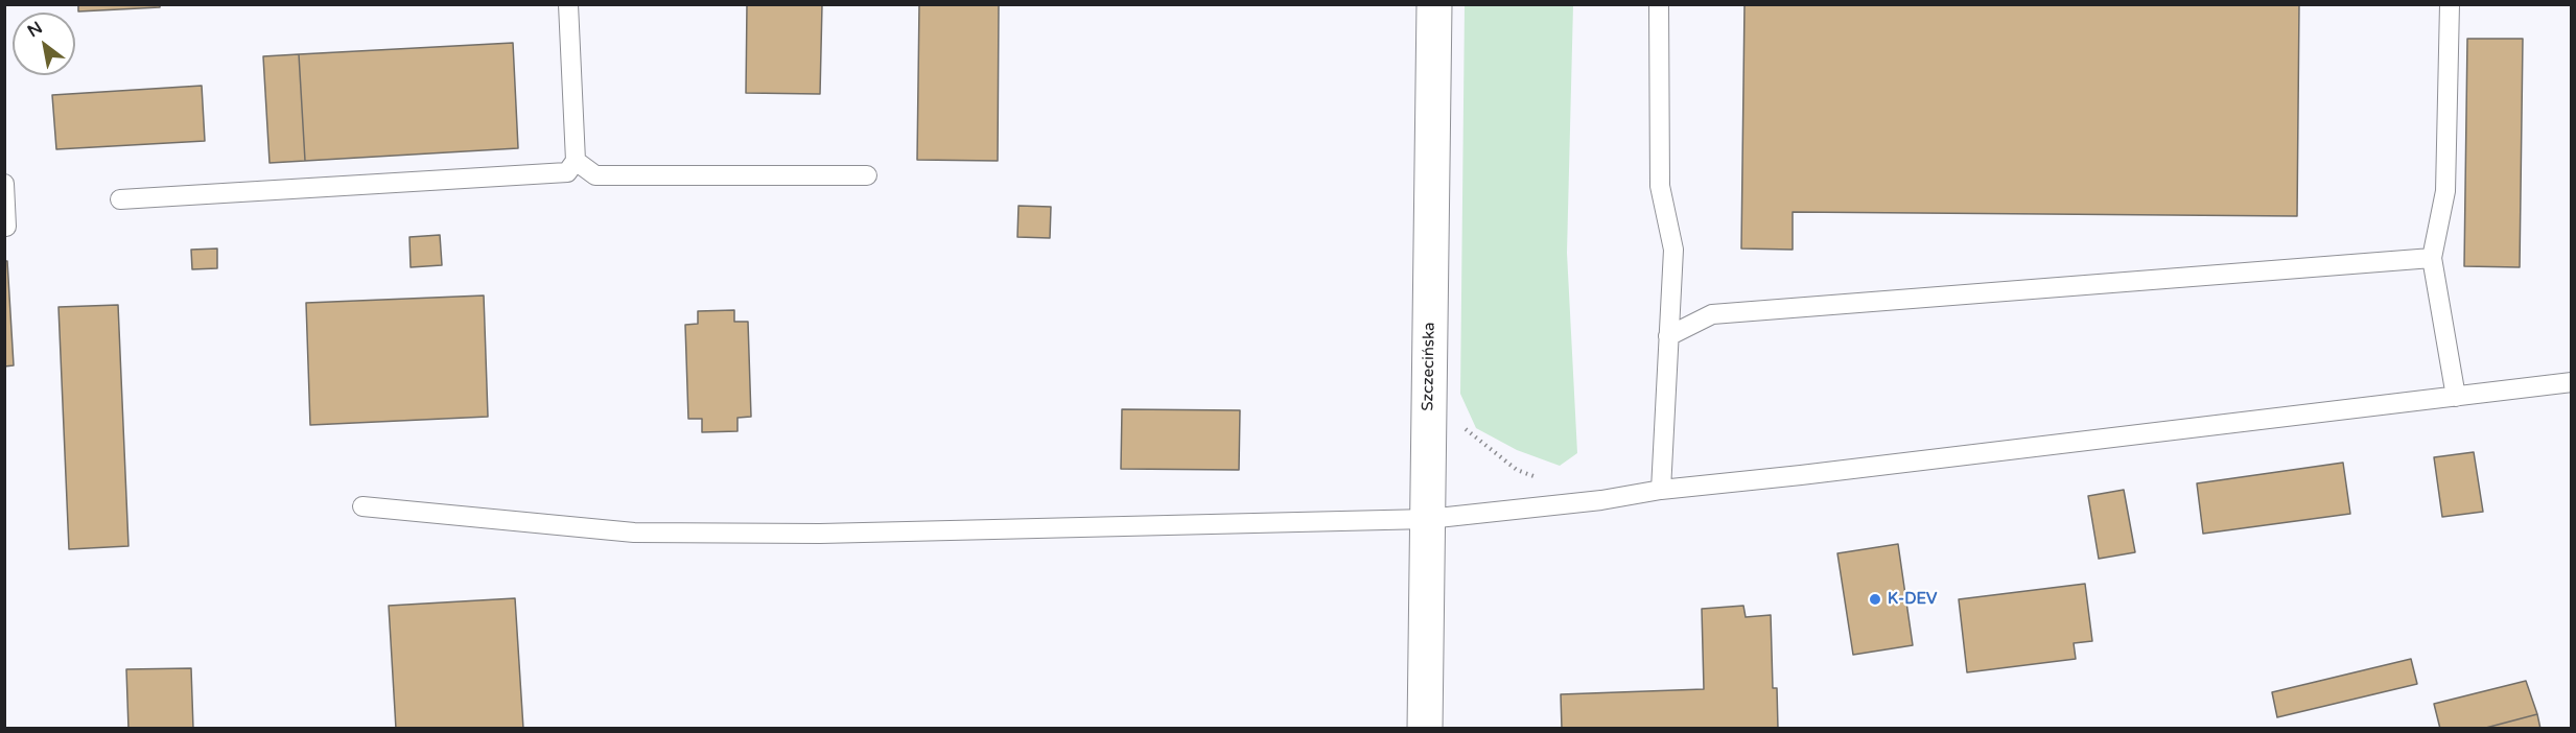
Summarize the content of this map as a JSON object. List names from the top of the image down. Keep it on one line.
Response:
{"streets":{"main road":["Szczecińska"]},"places":["K-DEV"],"north":"top left"}
